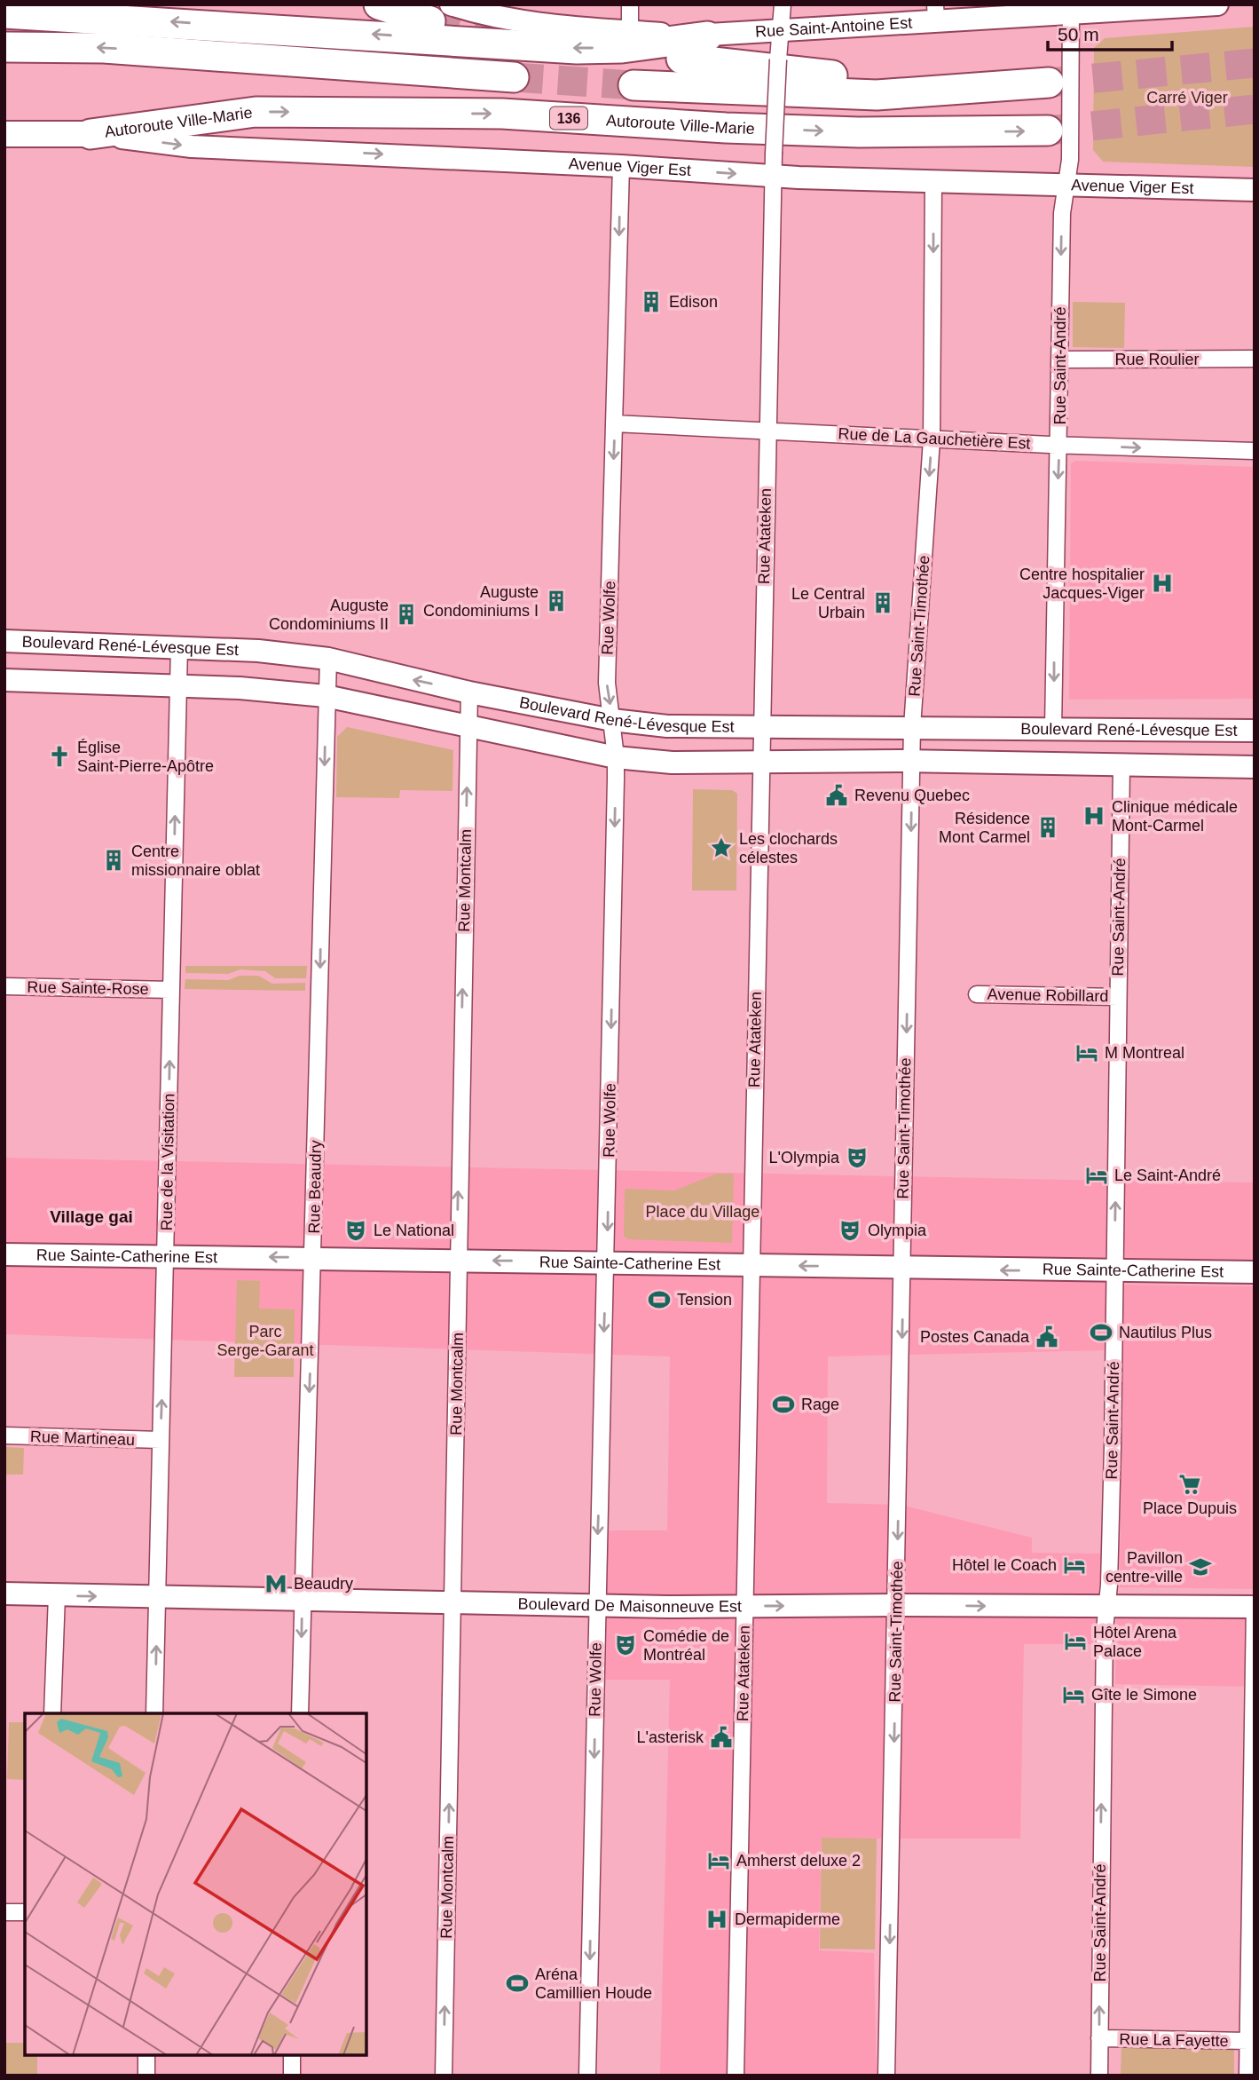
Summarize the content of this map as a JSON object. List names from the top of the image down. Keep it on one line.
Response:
{"streets":{"highway":["136","Autoroute Ville-Marie"],"main road":["Rue Saint-Antoine Est","Avenue Viger Est","Boulevard René-Lévesque Est","Rue Sainte-Catherine Est","Boulevard De Maisonneuve Est"],"street":["Rue Roulier","Rue Saint-André","Rue de La Gauchetière Est","Rue Atateken","Rue Wolfe","Rue Saint-Timothée","Rue Montcalm","Rue Sainte-Rose","Avenue Robillard","Rue de la Visitation","Rue Beaudry","Rue Martineau","Rue La Fayette"]},"crossings":[["Rue Saint-Antoine Est","Rue Saint-André"],["Rue Saint-Antoine Est","Rue Atateken"],["Autoroute Ville-Marie","Avenue Viger Est"],["Avenue Viger Est","Rue Saint-André"],["Avenue Viger Est","Rue Atateken"],["Avenue Viger Est","Rue Wolfe"],["Avenue Viger Est","Rue Saint-Timothée"],["Rue Roulier","Rue Saint-André"],["Rue Saint-André","Rue de La Gauchetière Est"],["Rue Saint-André","Boulevard René-Lévesque Est"],["Rue Saint-André","Avenue Robillard"],["Rue Saint-André","Rue Sainte-Catherine Est"],["Rue Saint-André","Boulevard De Maisonneuve Est"],["Rue Saint-André","Rue La Fayette"],["Rue de La Gauchetière Est","Rue Atateken"],["Rue de La Gauchetière Est","Rue Wolfe"],["Rue de La Gauchetière Est","Rue Saint-Timothée"],["Rue Atateken","Boulevard René-Lévesque Est"],["Rue Atateken","Rue Sainte-Catherine Est"],["Rue Atateken","Boulevard De Maisonneuve Est"],["Rue Wolfe","Boulevard René-Lévesque Est"],["Rue Wolfe","Rue Sainte-Catherine Est"],["Rue Wolfe","Boulevard De Maisonneuve Est"],["Rue Saint-Timothée","Boulevard René-Lévesque Est"],["Rue Saint-Timothée","Rue Sainte-Catherine Est"],["Rue Saint-Timothée","Boulevard De Maisonneuve Est"],["Boulevard René-Lévesque Est","Rue Montcalm"],["Boulevard René-Lévesque Est","Rue de la Visitation"],["Boulevard René-Lévesque Est","Rue Beaudry"],["Rue Montcalm","Rue Sainte-Catherine Est"],["Rue Montcalm","Boulevard De Maisonneuve Est"],["Rue Sainte-Rose","Rue de la Visitation"],["Rue de la Visitation","Rue Sainte-Catherine Est"],["Rue de la Visitation","Rue Martineau"],["Rue de la Visitation","Boulevard De Maisonneuve Est"],["Rue Beaudry","Rue Sainte-Catherine Est"],["Rue Beaudry","Boulevard De Maisonneuve Est"]],"one_way":["Avenue Viger Est","Rue Wolfe","Rue Saint-Timothée","Rue Montcalm","Rue de la Visitation","Rue Beaudry","Rue Sainte-Catherine Est","Boulevard De Maisonneuve Est"],"districts":["Village gai"],"parks":["Carré Viger","Place du Village","Parc Serge-Garant"],"places":{"building":["Edison","Auguste Condominiums I","Le Central Urbain","Auguste Condominiums II","Résidence Mont Carmel","Centre missionnaire oblat"],"hospital":["Centre hospitalier Jacques-Viger","Clinique médicale Mont-Carmel","Dermapiderme"],"church":["Église Saint-Pierre-Apôtre"],"public building":["Revenu Quebec","Postes Canada","L'asterisk"],"place":["Les clochards célestes"],"hotel":["M Montreal","Le Saint-André","Hôtel le Coach","Hôtel Arena Palace","Gîte le Simone","Amherst deluxe 2"],"theatre":["L'Olympia","Le National","Olympia","Comédie de Montréal"],"sports":["Tension","Nautilus Plus","Rage","Aréna Camillien Houde"],"supermarket":["Place Dupuis"],"school or university":["Pavillon centre-ville"],"metro station":["Beaudry"]},"scale_bar":"50 m"}
